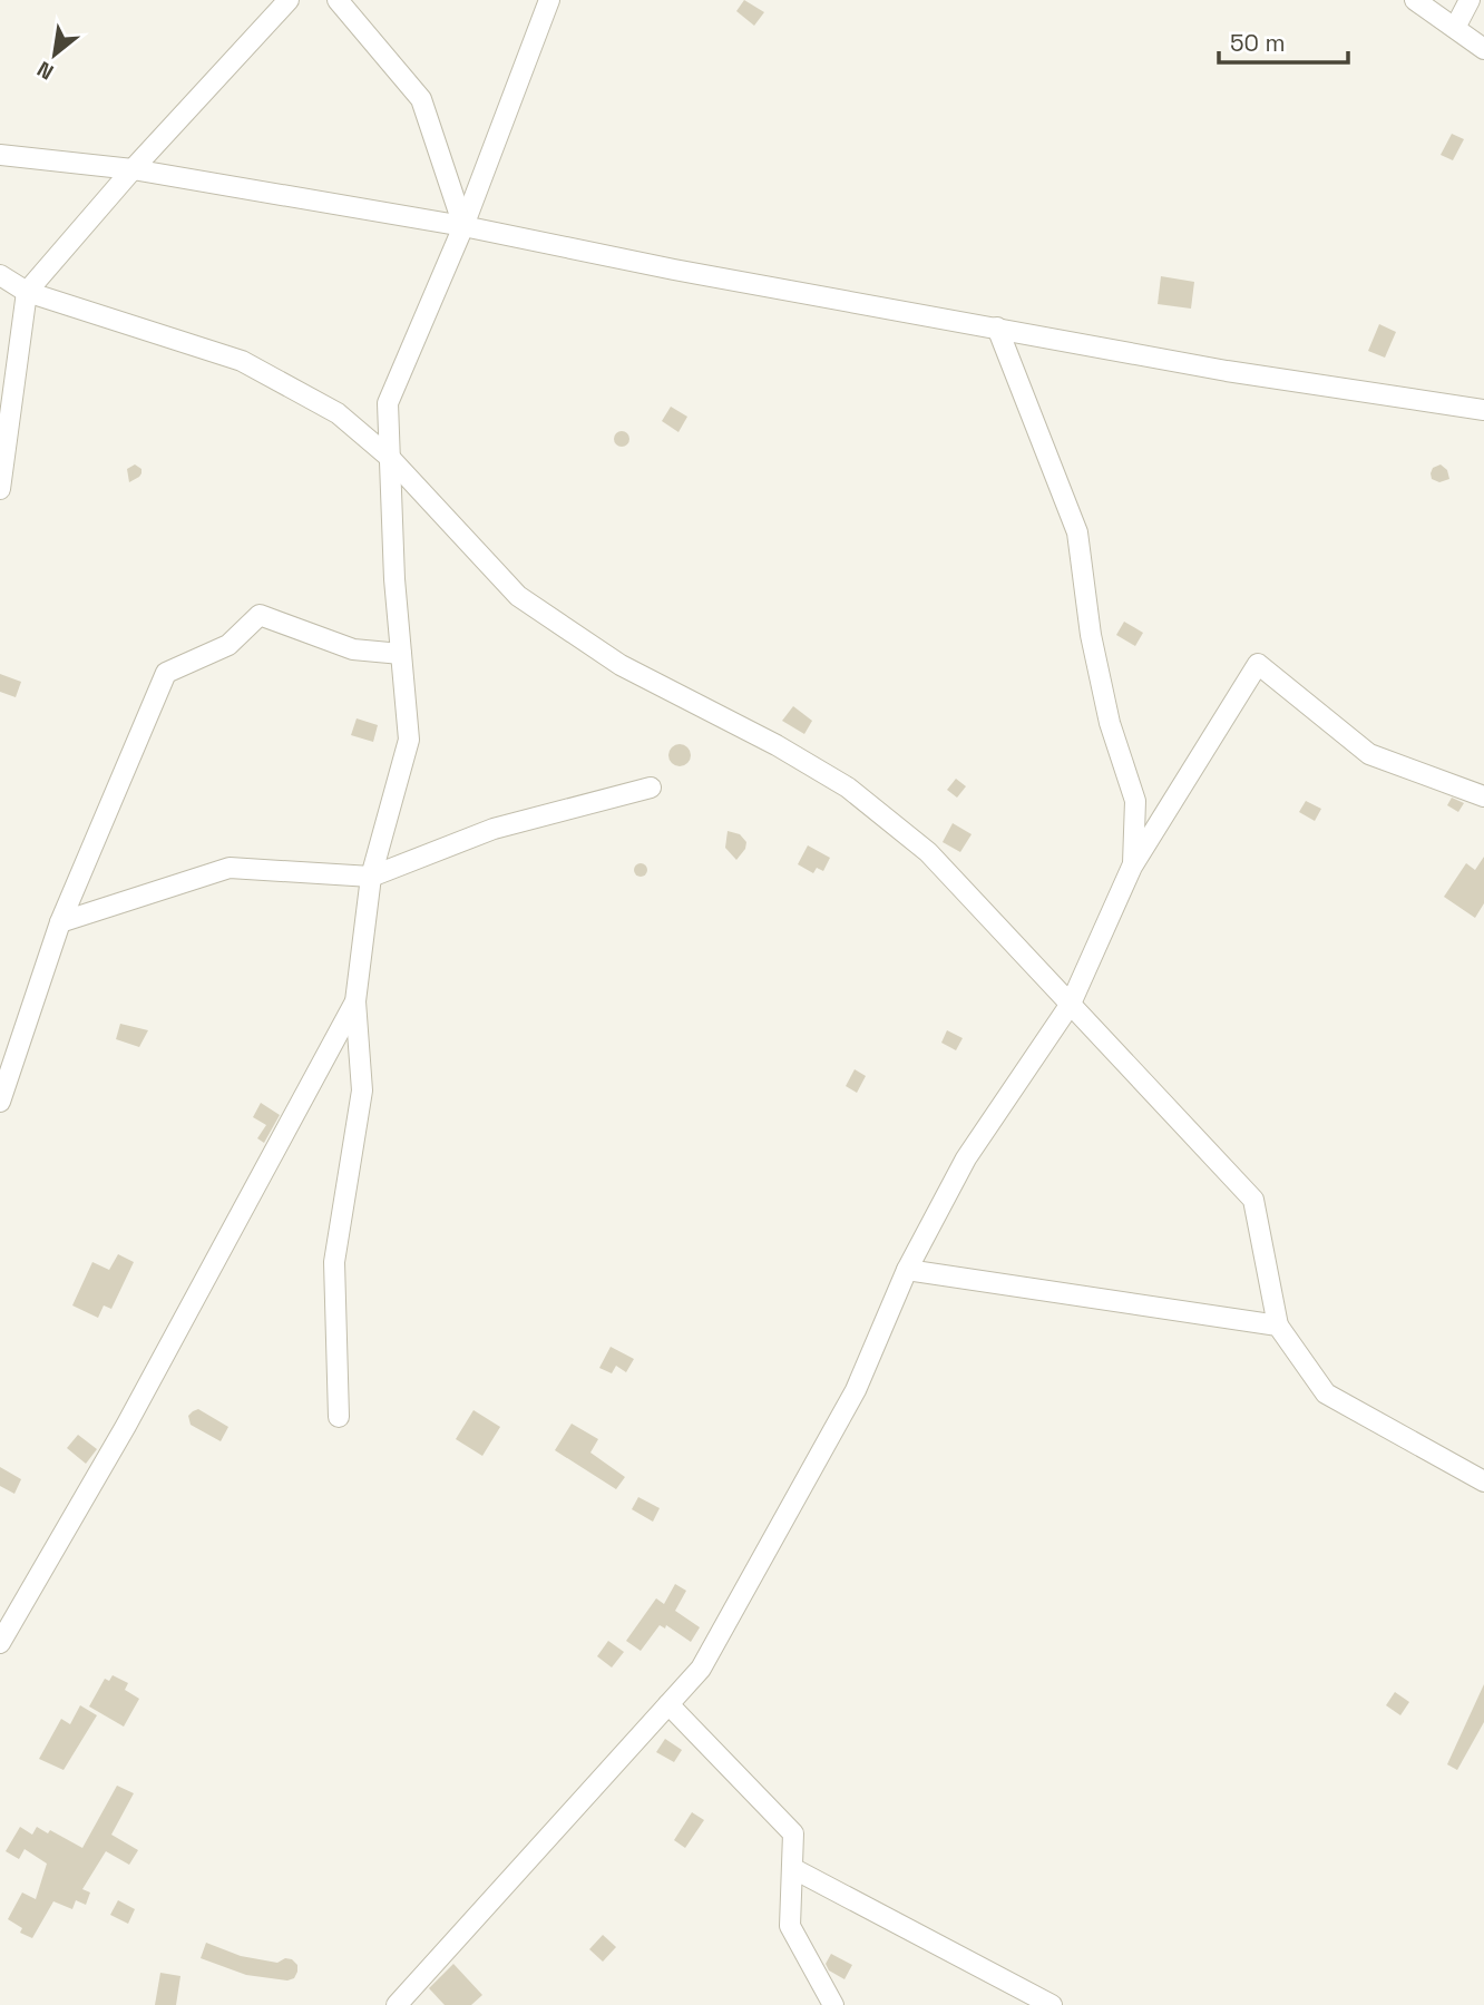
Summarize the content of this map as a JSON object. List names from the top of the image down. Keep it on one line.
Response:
{"scale_bar":"50 m","north":"bottom left"}
